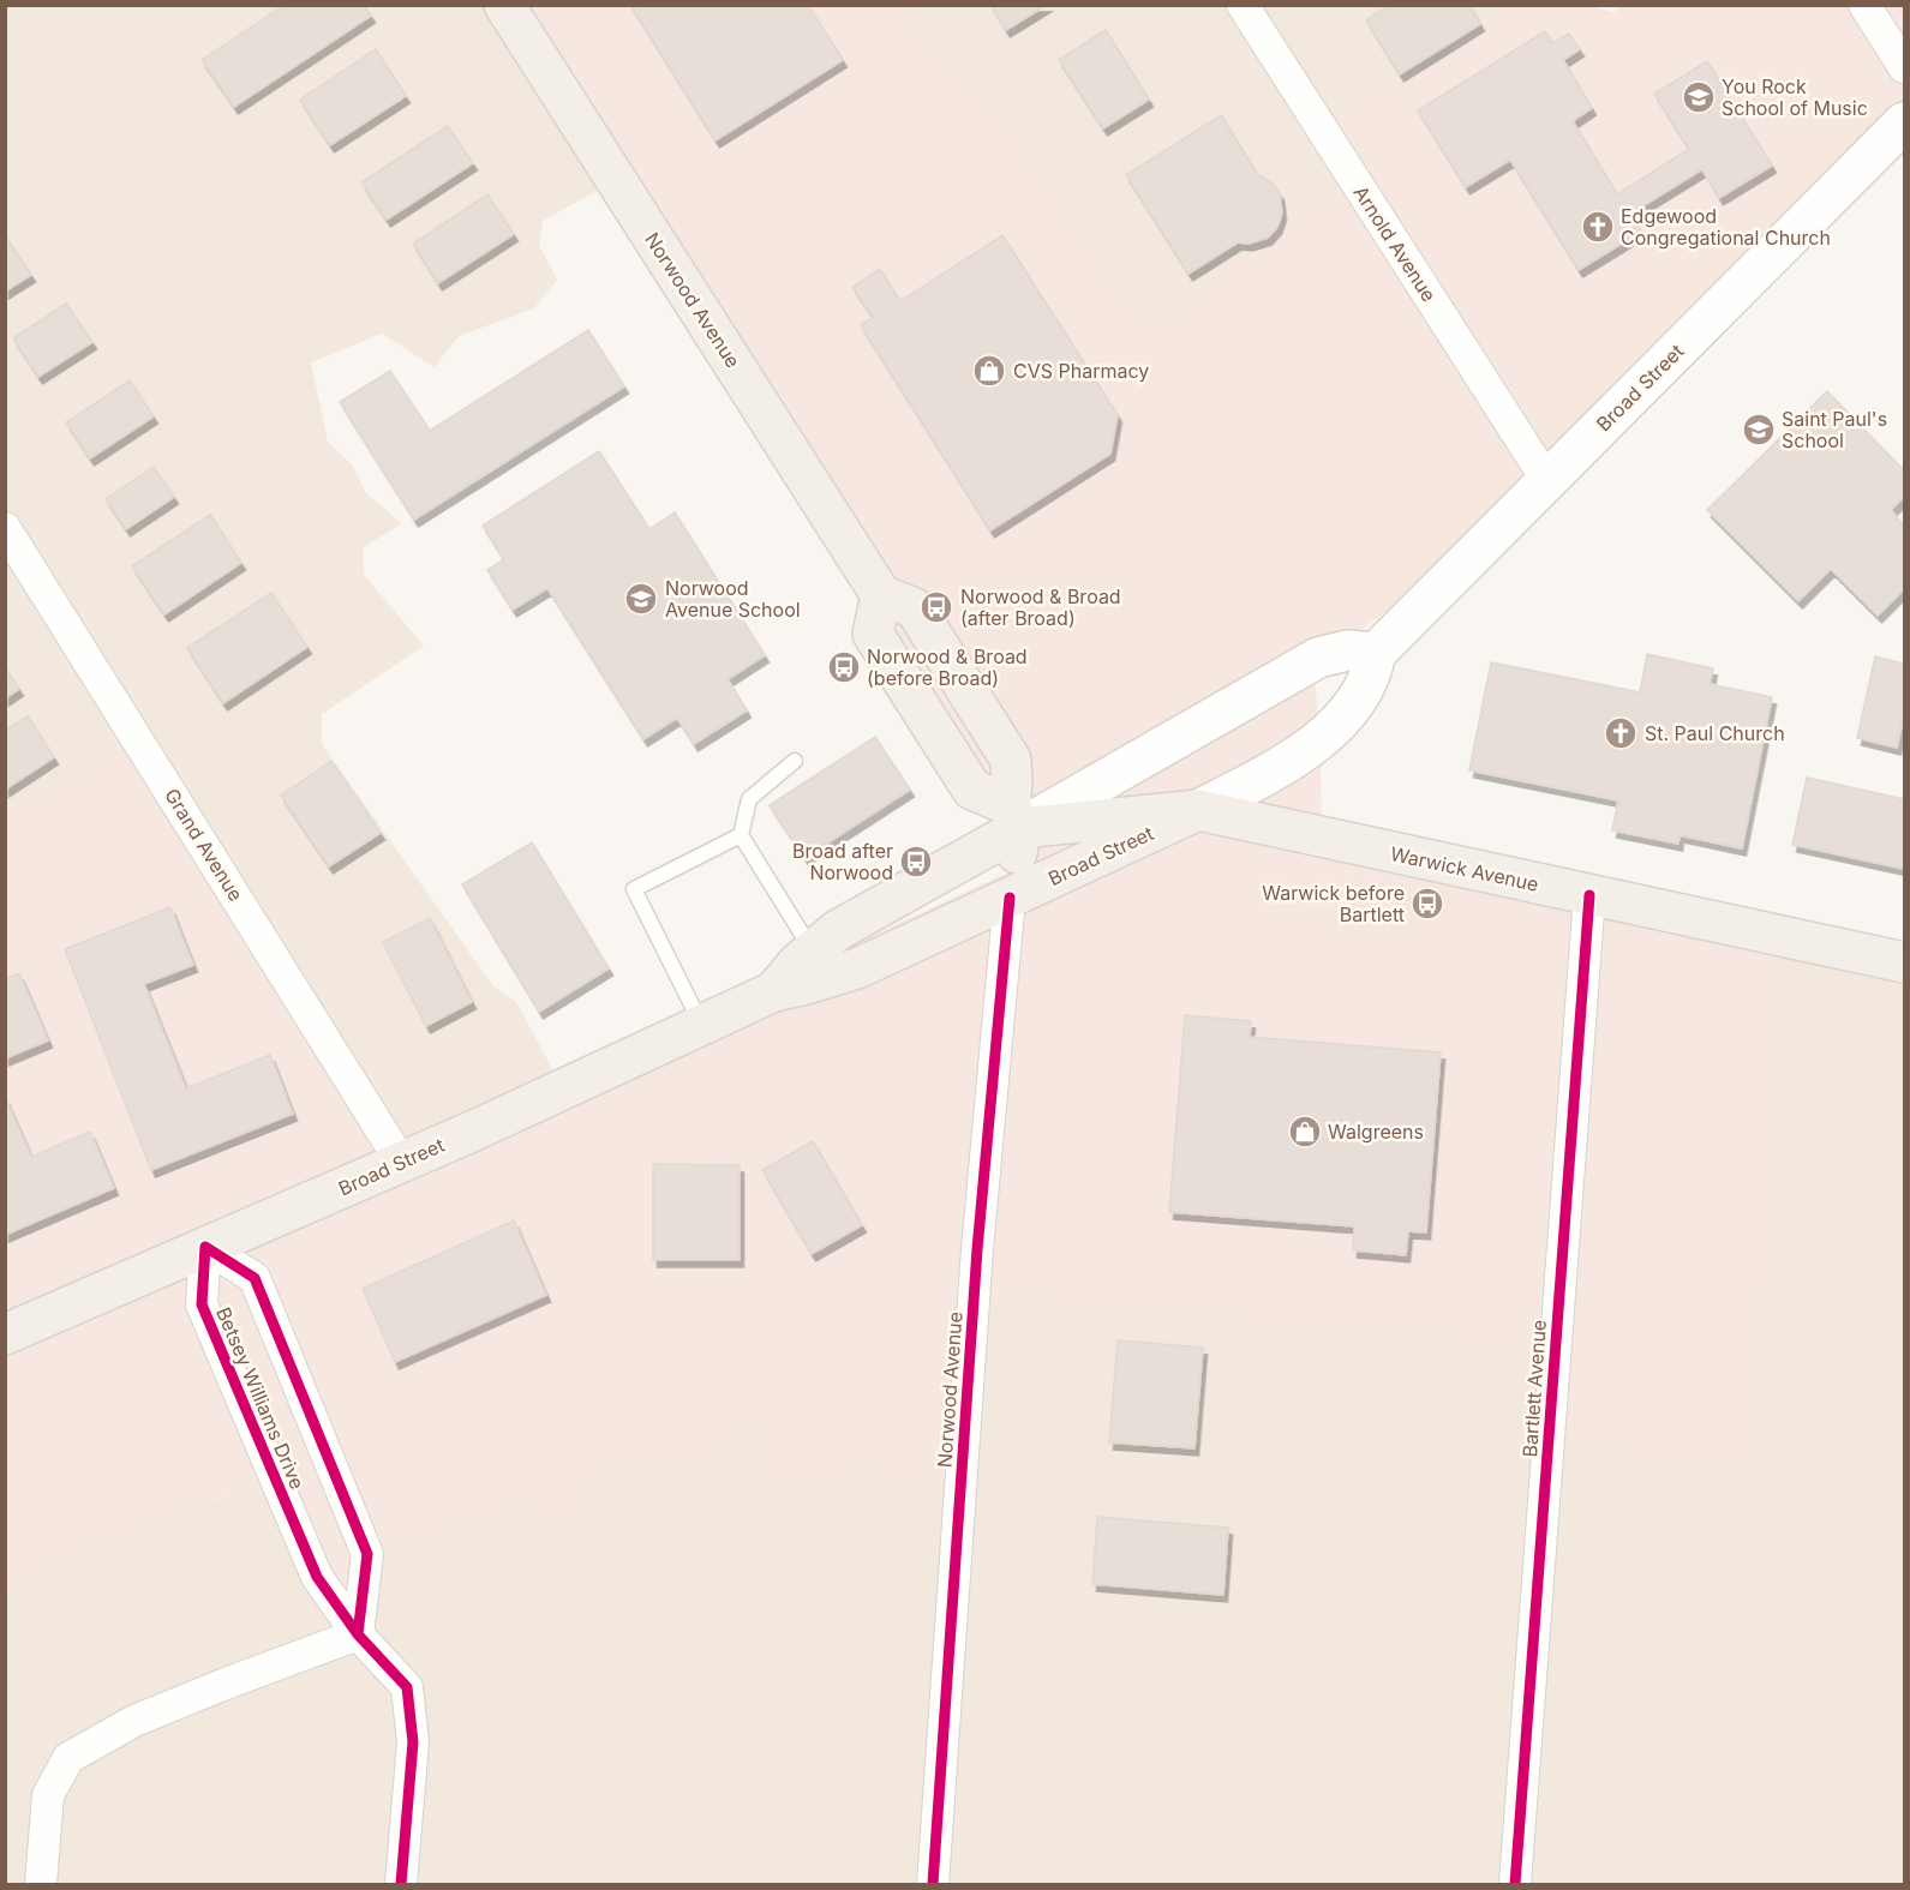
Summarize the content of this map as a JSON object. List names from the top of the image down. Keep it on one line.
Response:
{"streets":{"main road":["Norwood Avenue","Broad Street","Warwick Avenue"],"street":["Arnold Avenue","Grand Avenue","Bartlett Avenue","Betsey Williams Drive"]},"crossings":[["Arnold Avenue","Broad Street"],["Norwood Avenue","Broad Street"],["Norwood Avenue","Warwick Avenue"],["Broad Street","Grand Avenue"],["Broad Street","Warwick Avenue"],["Broad Street","Betsey Williams Drive"],["Warwick Avenue","Bartlett Avenue"]],"places":{"school or university":["You Rock School of Music","Saint Paul's School","Norwood Avenue School"],"church":["Edgewood Congregational Church","St. Paul Church"],"shop":["CVS Pharmacy","Walgreens"],"bus stop":["Norwood & Broad (after Broad)","Norwood & Broad (before Broad)","Broad after Norwood","Warwick before Bartlett"]}}
